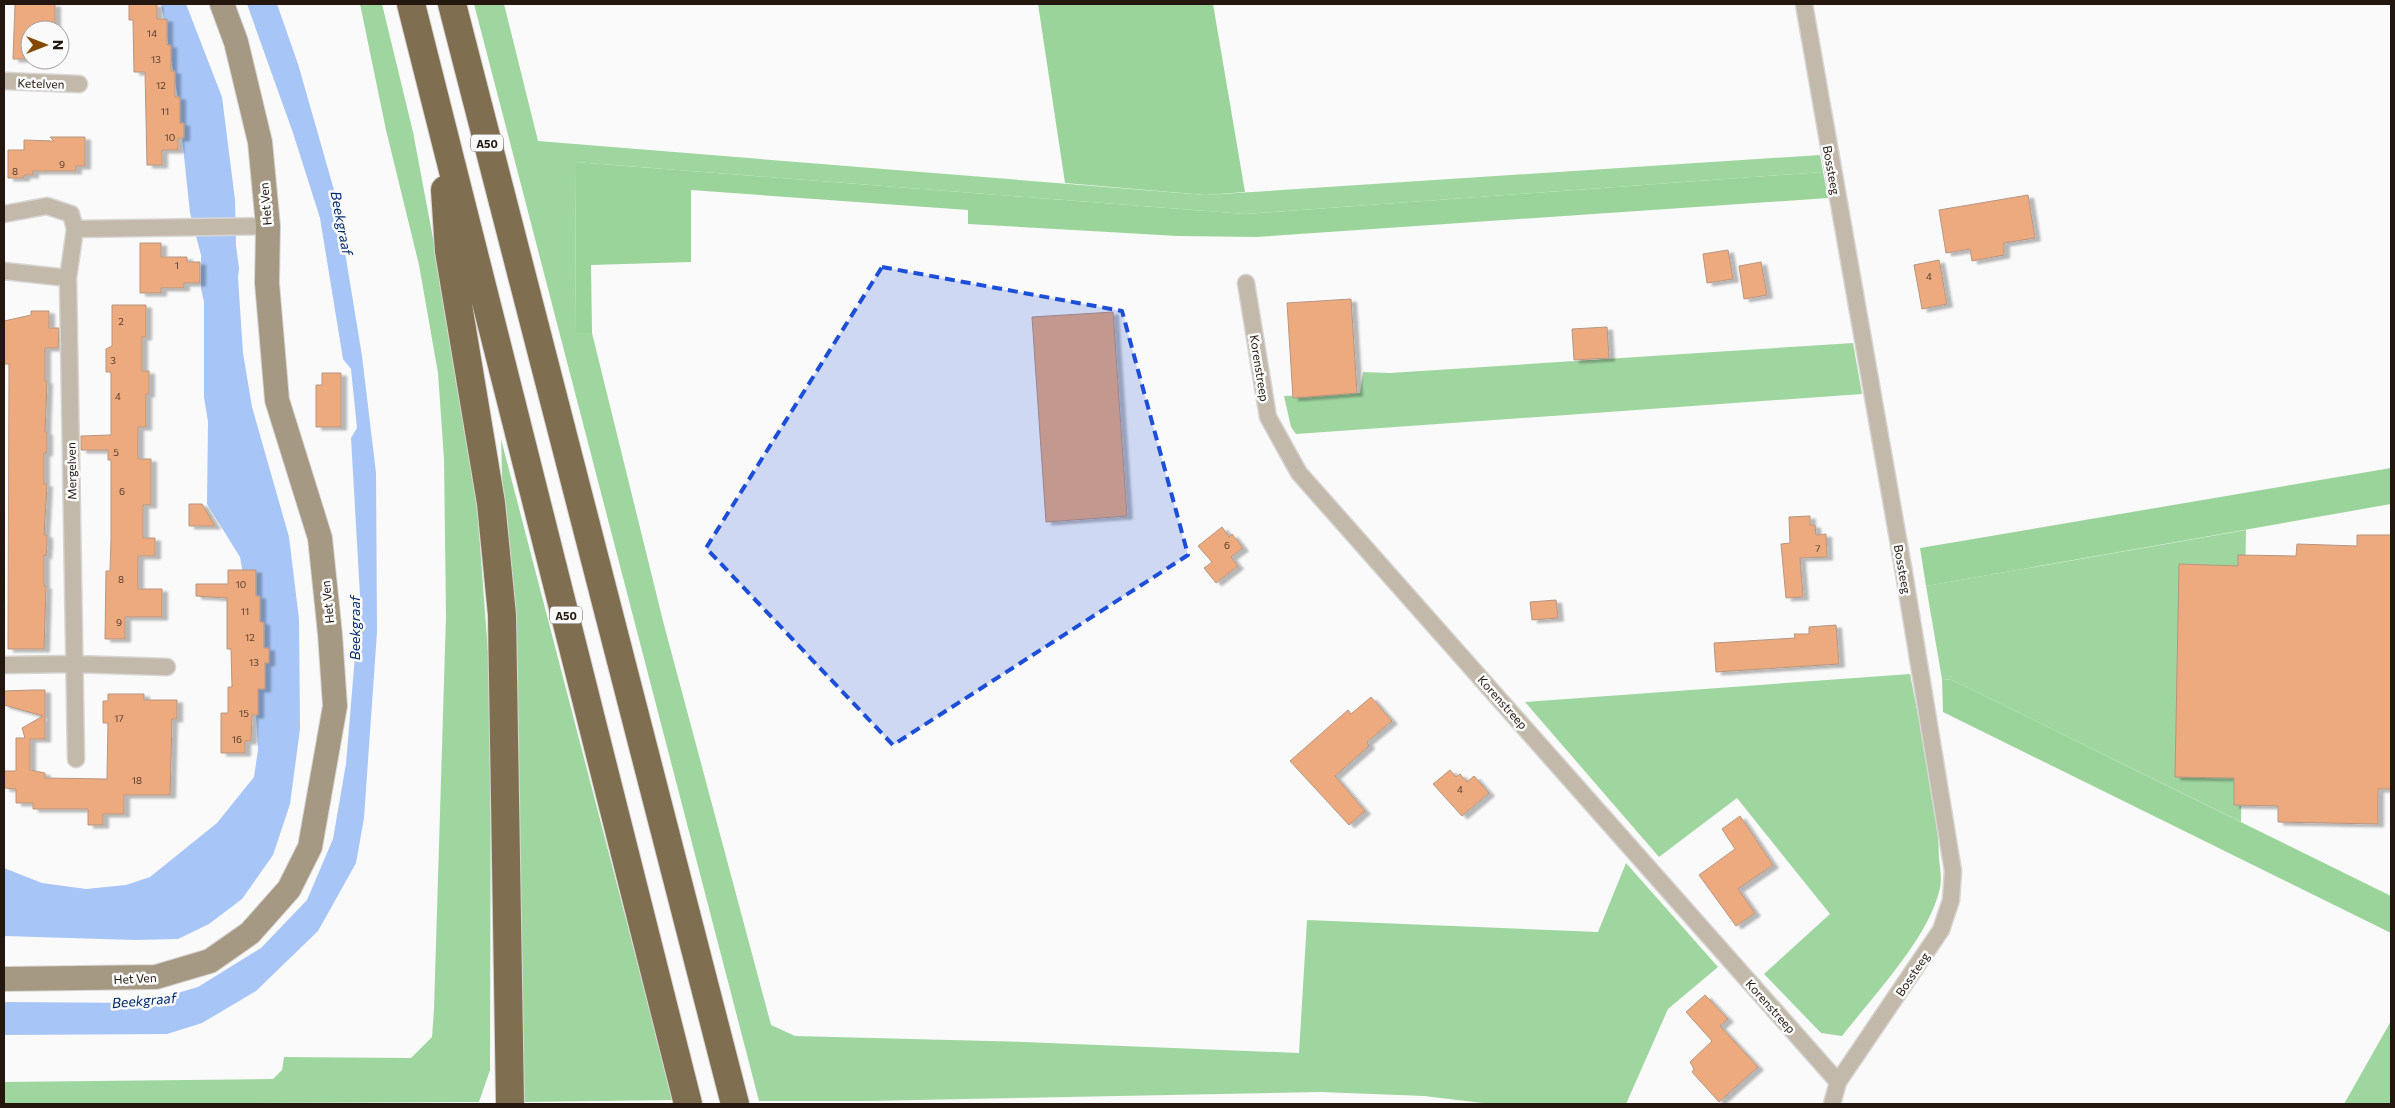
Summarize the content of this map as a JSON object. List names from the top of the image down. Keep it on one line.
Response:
{"streets":{"highway":["A50"],"street":["Ketelven","Bossteeg","Het Ven","Korenstreep","Mergelven"]},"crossings":[["Bossteeg","Korenstreep"]],"water":["Beekgraaf"],"house_numbers":["14","13","12","11","10","9","8","1","4","2","3","4","5","6","6","7","8","10","11","9","12","13","15","17","16","18","4"],"north":"right"}
